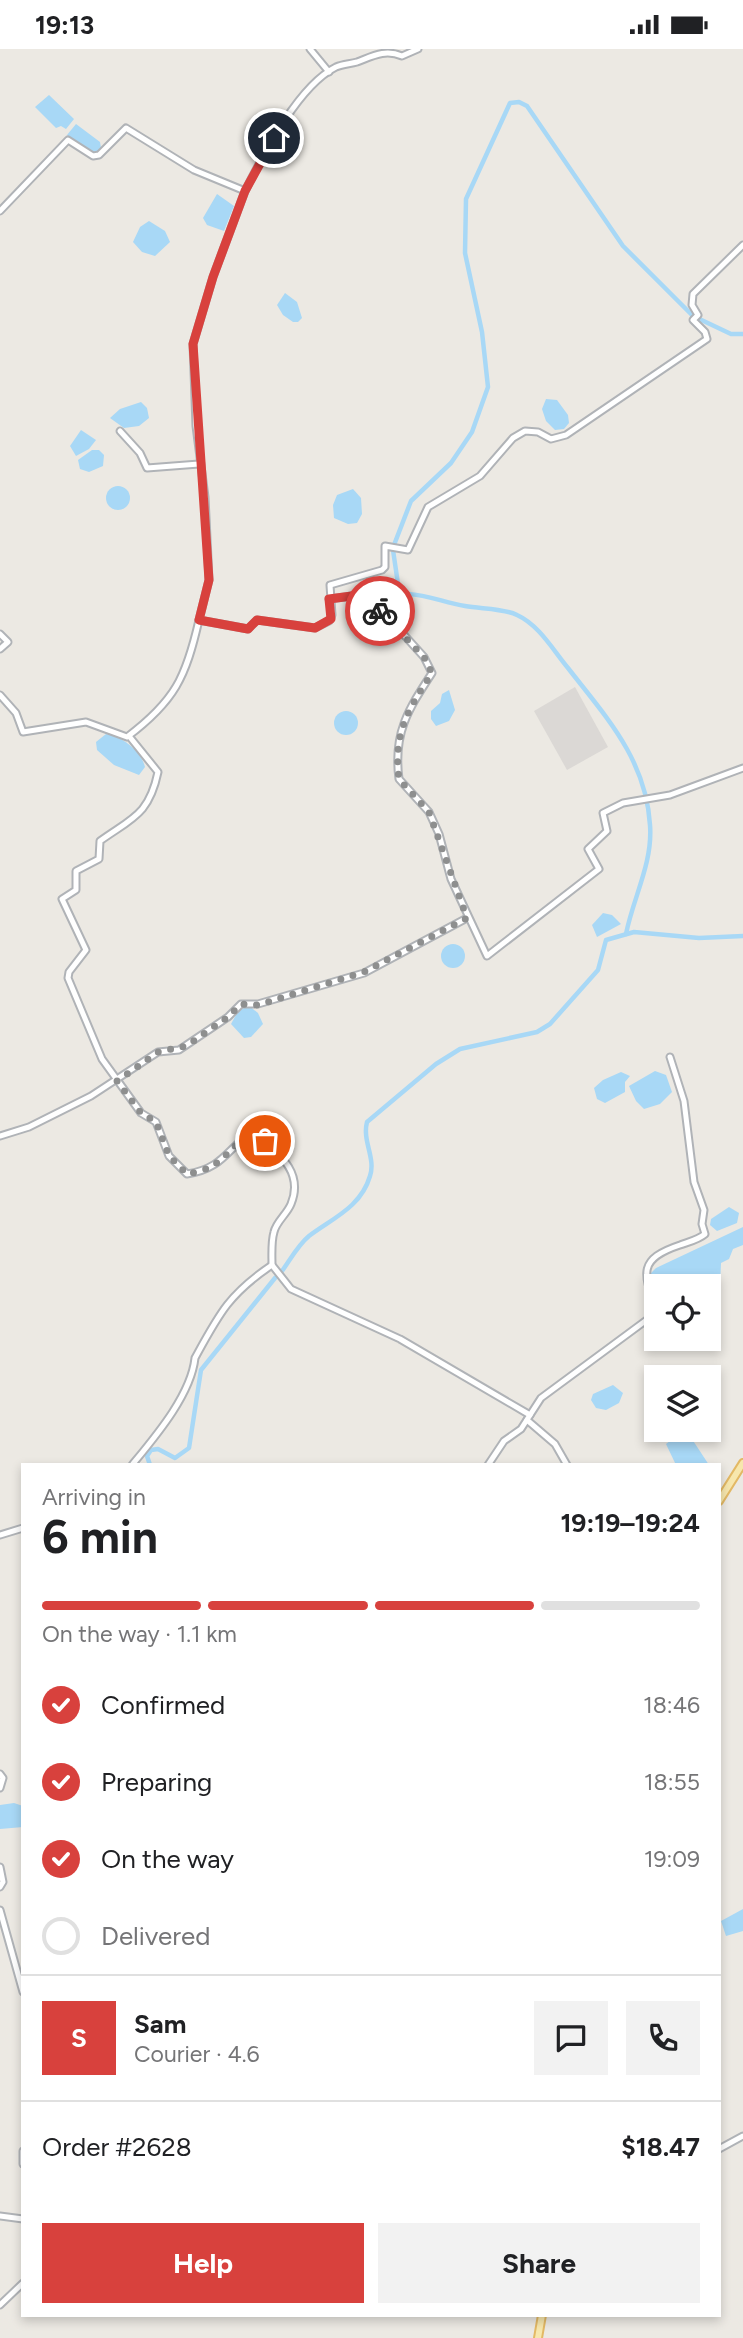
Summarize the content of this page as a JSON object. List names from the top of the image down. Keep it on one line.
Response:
{"page":{"status":"19:13","heading":["6 min","Arriving in","19:19–19:24"],"panel":["Sam","Courier · 4.6","Order #2628","$18.47"],"bar":"On the way · 1.1 km","list":[["Confirmed","18:46"],["Preparing","18:55"],["On the way","19:09"],"Delivered"],"round":"S","buttons":["Help","Share"]}}
